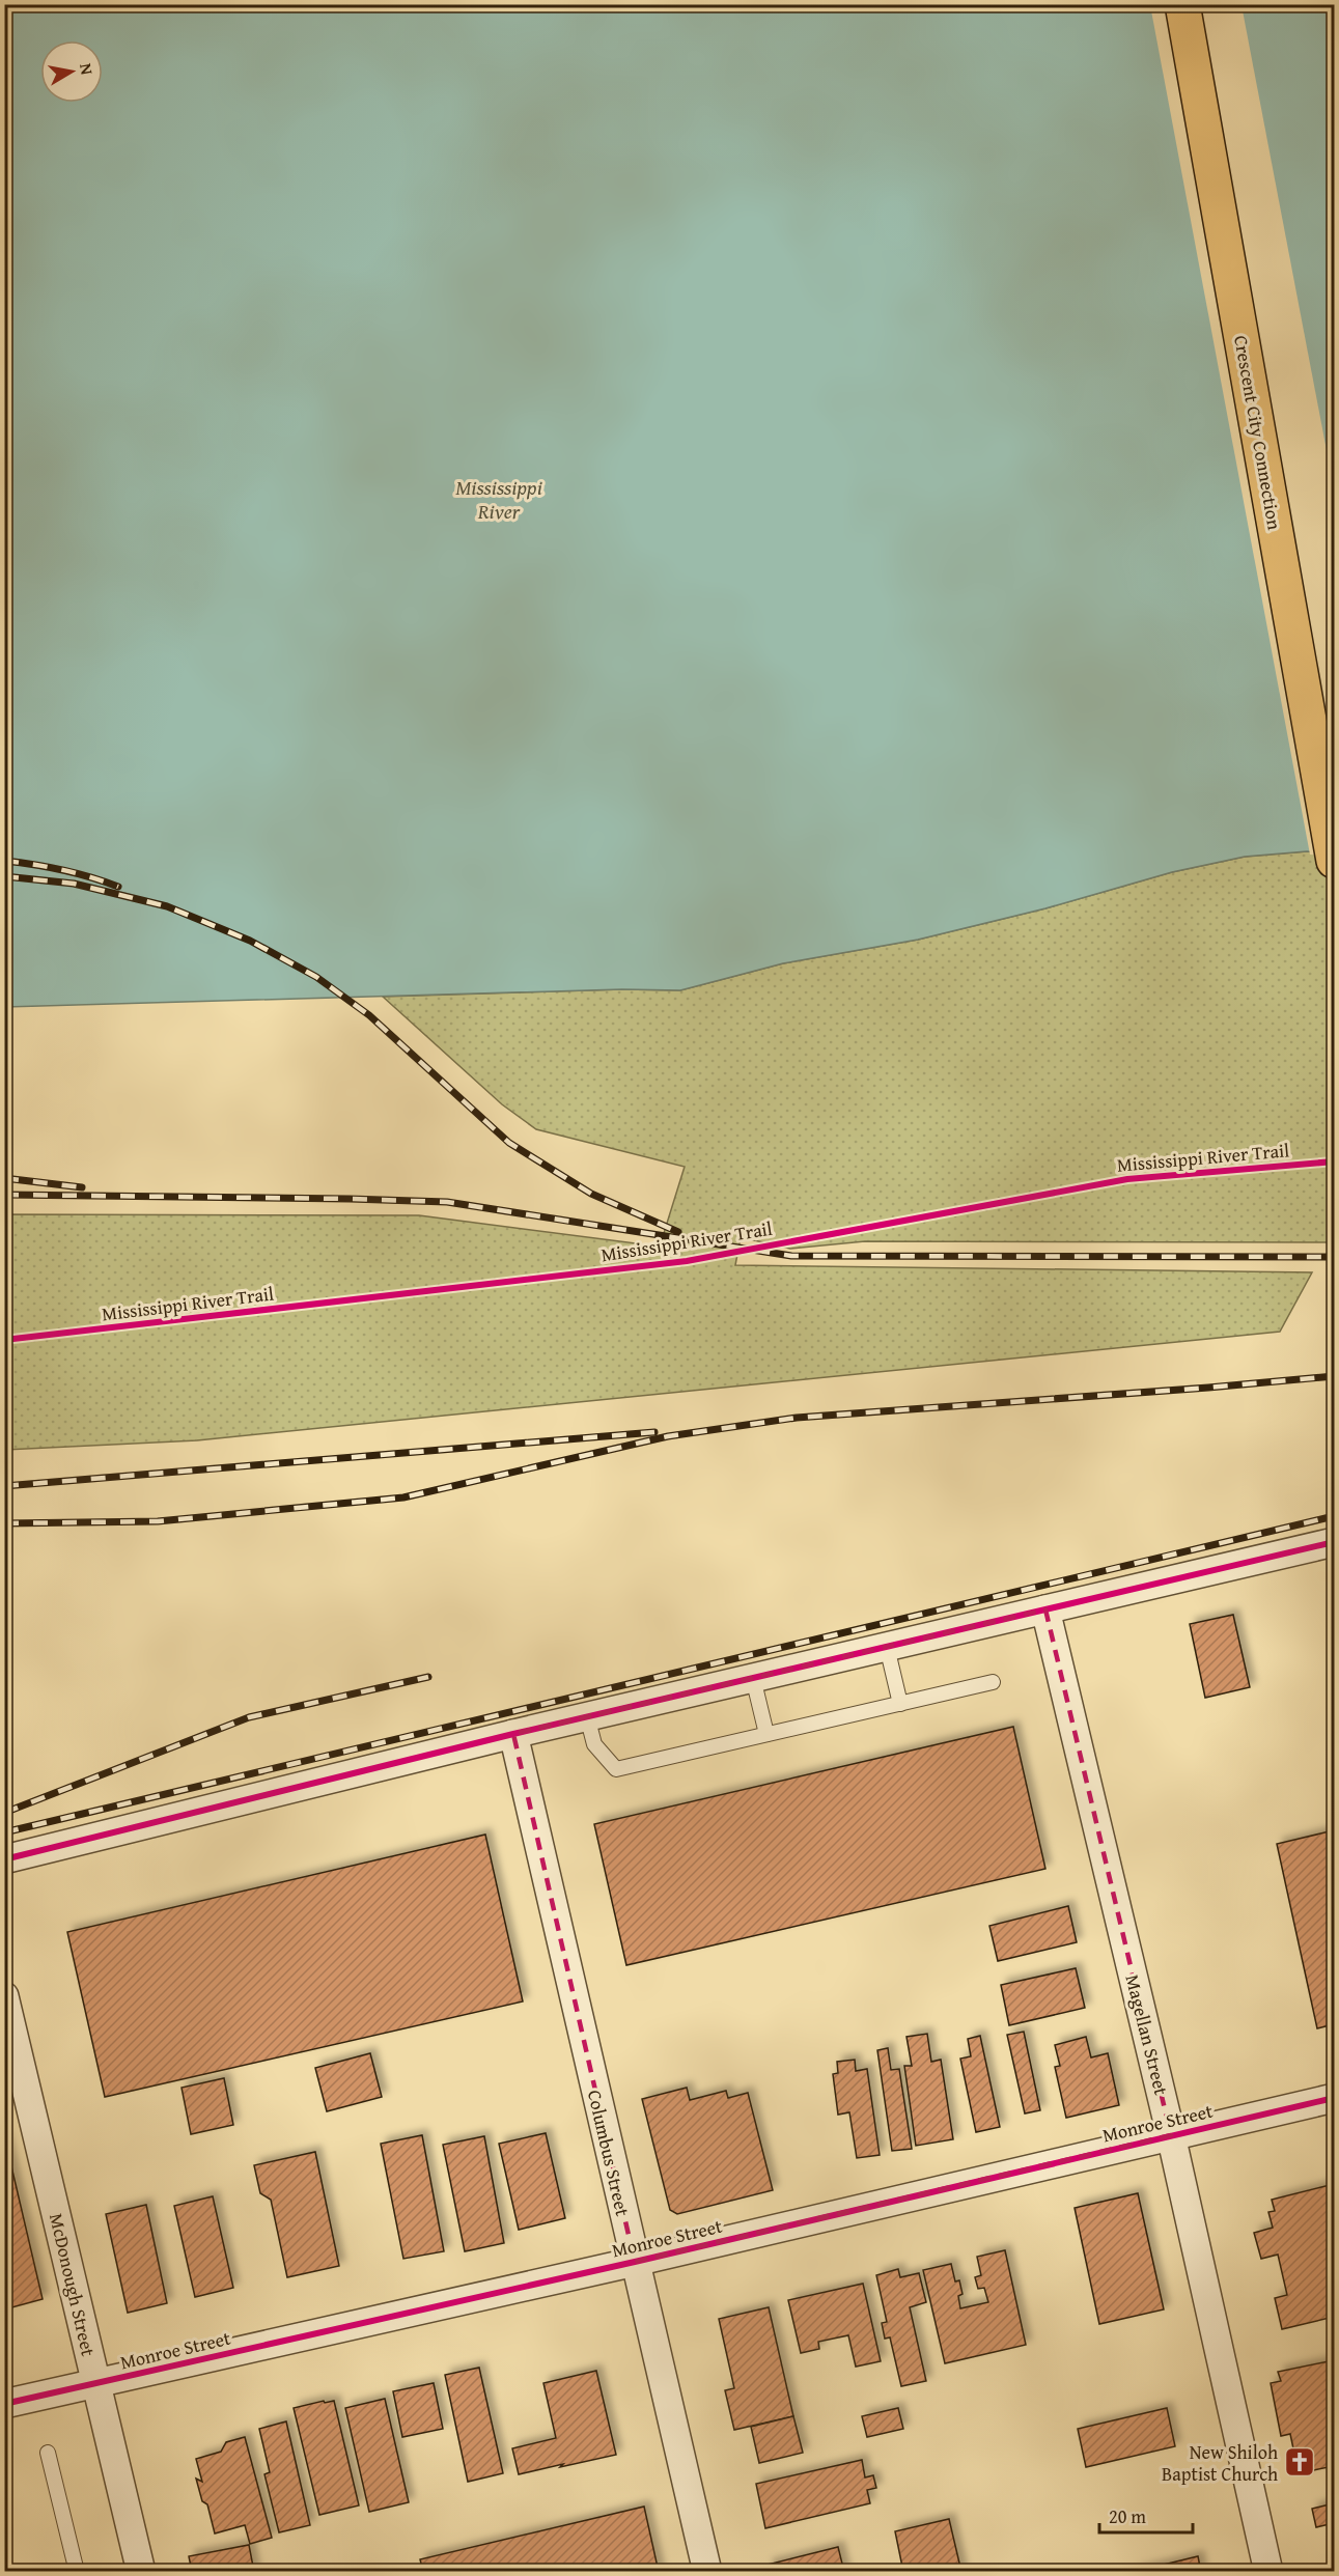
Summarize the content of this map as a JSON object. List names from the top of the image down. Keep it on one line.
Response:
{"streets":{"highway":["Crescent City Connection"],"street":["Magellan Street","Monroe Street","Columbus Street","McDonough Street"],"cycle path":["Mississippi River Trail"]},"crossings":[["Magellan Street","Monroe Street"],["Monroe Street","Columbus Street"],["Monroe Street","McDonough Street"]],"water":["Mississippi River"],"places":{"church":["New Shiloh Baptist Church"]},"scale_bar":"20 m","north":"right"}
